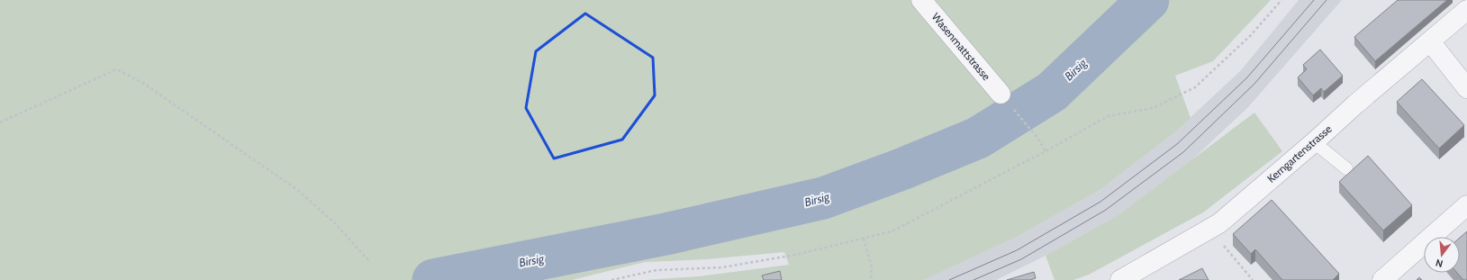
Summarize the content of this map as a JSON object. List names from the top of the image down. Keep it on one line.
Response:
{"streets":{"street":["Wasenmattstrasse","Kerngartenstrasse"]},"water":["Birsig"],"north":"bottom"}
